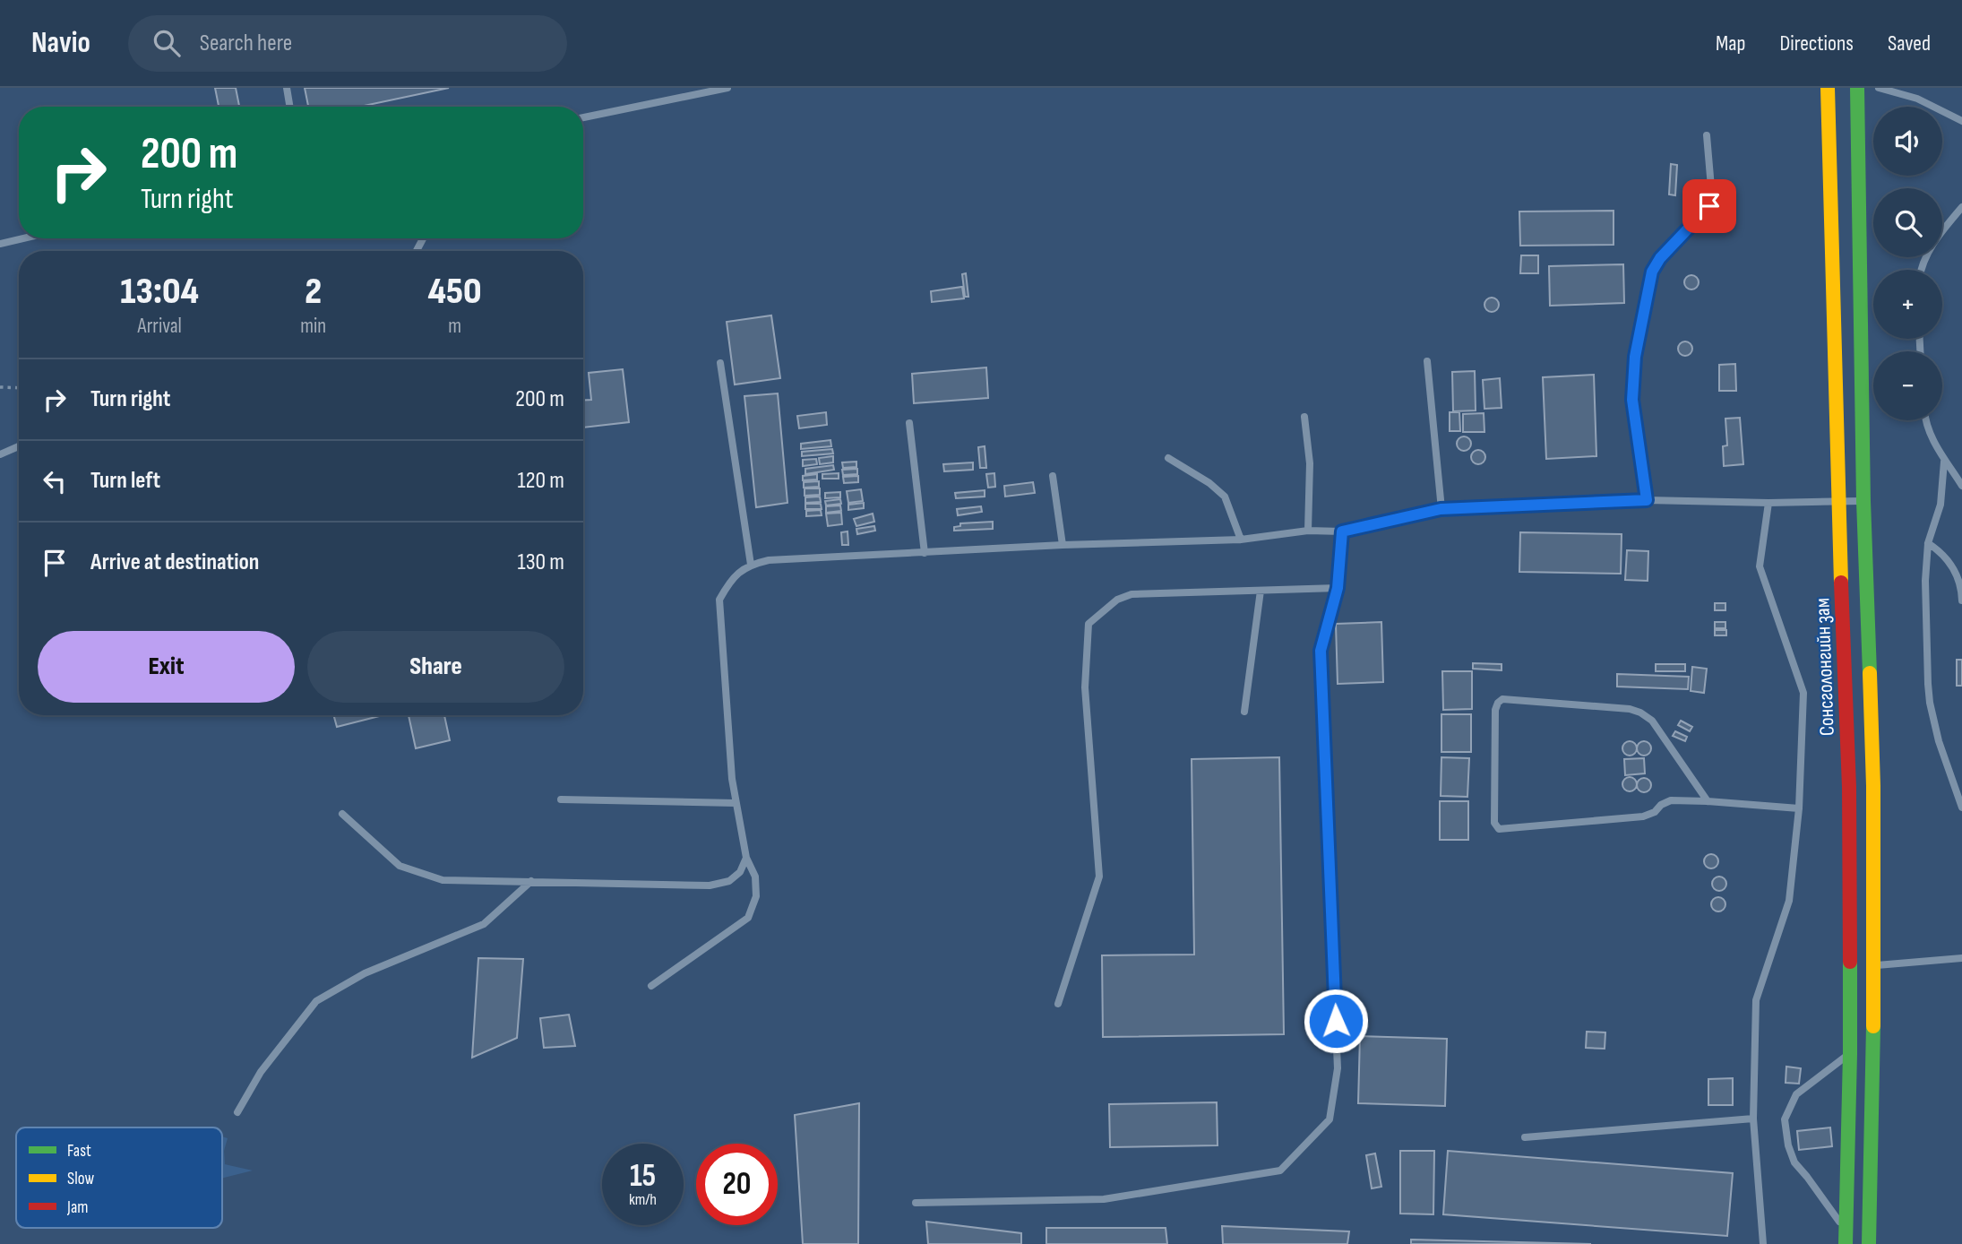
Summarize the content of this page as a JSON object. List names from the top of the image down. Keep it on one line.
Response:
{"streets":{"main road":["Сонсголонгийн зам"]},"legend":["Fast","Slow","Jam"],"page":{"header":"Navio","search":"Search here","nav":["Map","Directions","Saved"],"map_buttons":["+","−"],"turn":["200 m","Turn right"],"eta":["13:04","Arrival","2","min","450","m"],"list":[{"name":"Turn right","value":"200 m"},{"name":"Turn left","value":"120 m"},{"name":"Arrive at destination","value":"130 m"}],"buttons":["Exit","Share"],"speed":"15 km/h","limit":"20"}}
